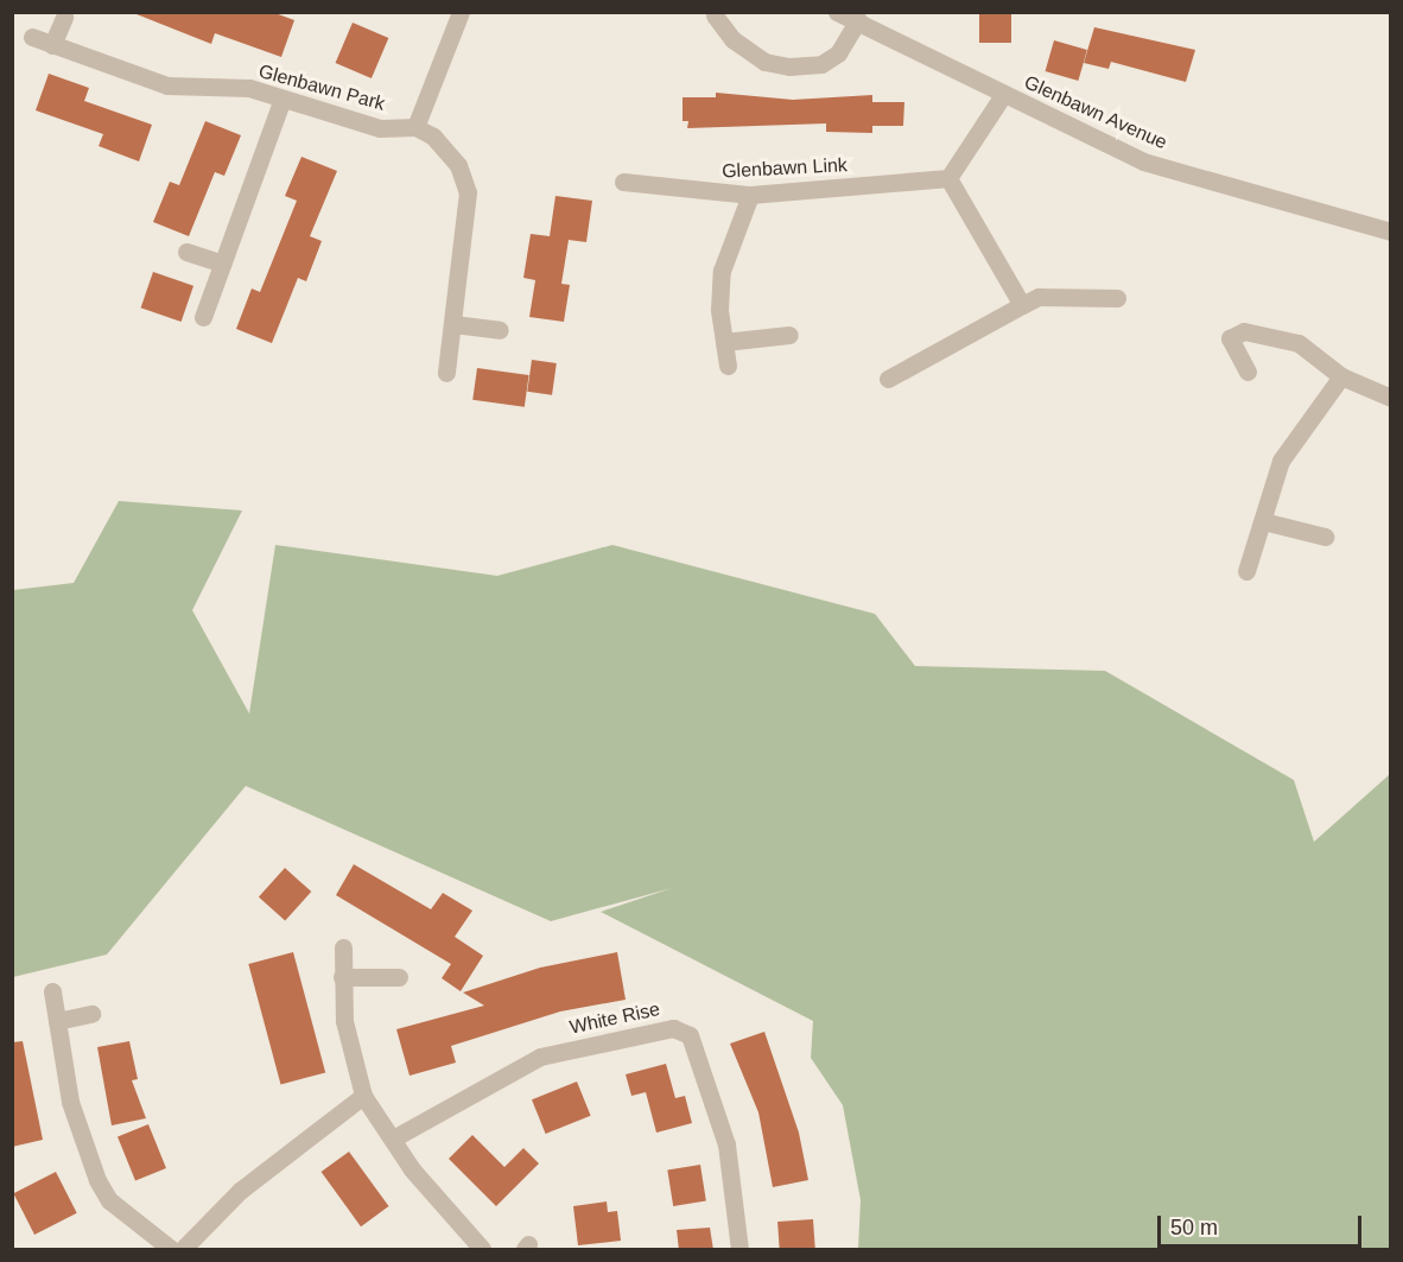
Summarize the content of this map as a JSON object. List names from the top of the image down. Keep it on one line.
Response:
{"streets":{"street":["Glenbawn Park","Glenbawn Avenue","Glenbawn Link","White Rise"]},"scale_bar":"50 m"}
